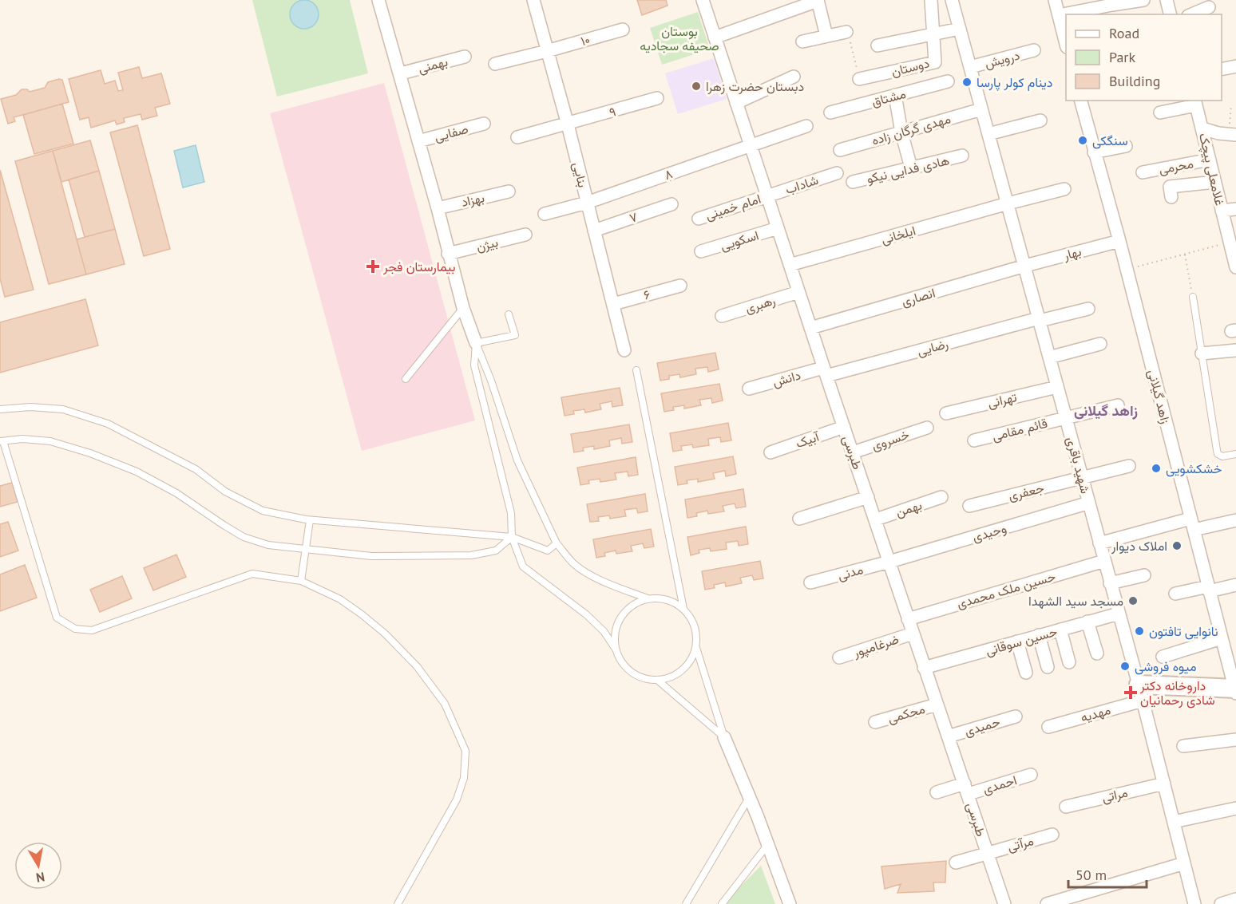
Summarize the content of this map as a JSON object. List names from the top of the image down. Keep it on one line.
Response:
{"streets":{"street":["۱۰","درویش","بهمنی","دوستان","مشتاق","۹","مهدی گرگان زاده","صفایی","محرمی","هادی فدایی نیکو","غلامعلی پیچک","۸","بنایی","شاداب","بهزاد","امام خمینی","۷","ایلخانی","اسکویی","بیژن","بهار","۶","انصاری","رهبری","رضایی","دانش","زاهد گیلانی","تهرانی","قائم مقامی","آبیک","خسروی","طبرسی","شهید باقری","جعفری","بهمن","وحیدی","مدنی","حسین ملک محمدی","حسین سوقانی","ضرغامپور","محکمی","مهدیه","حمیدی","احمدی","مراتی","مرآتی"]},"crossings":[["۱۰","بنایی"],["درویش","شهید باقری"],["دوستان","شهید باقری"],["۹","بنایی"],["مهدی گرگان زاده","شهید باقری"],["محرمی","غلامعلی پیچک"],["۸","بنایی"],["۸","طبرسی"],["بنایی","۷"],["بنایی","۶"],["شاداب","امام خمینی"],["شاداب","طبرسی"],["امام خمینی","طبرسی"],["ایلخانی","طبرسی"],["ایلخانی","شهید باقری"],["اسکویی","طبرسی"],["بهار","انصاری"],["بهار","زاهد گیلانی"],["بهار","شهید باقری"],["انصاری","طبرسی"],["انصاری","شهید باقری"],["رهبری","طبرسی"],["رضایی","دانش"],["رضایی","طبرسی"],["رضایی","شهید باقری"],["دانش","طبرسی"],["تهرانی","شهید باقری"],["قائم مقامی","شهید باقری"],["آبیک","طبرسی"],["خسروی","طبرسی"],["طبرسی","بهمن"],["طبرسی","وحیدی"],["طبرسی","مدنی"],["طبرسی","حسین ملک محمدی"],["طبرسی","حسین سوقانی"],["طبرسی","ضرغامپور"],["طبرسی","محکمی"],["طبرسی","حمیدی"],["طبرسی","احمدی"],["طبرسی","مرآتی"],["شهید باقری","جعفری"],["شهید باقری","وحیدی"],["شهید باقری","حسین ملک محمدی"],["شهید باقری","حسین سوقانی"],["شهید باقری","مهدیه"],["شهید باقری","مراتی"],["وحیدی","مدنی"]],"districts":["زاهد گیلانی"],"parks":["بوستان صحیفه سجادیه"],"places":{"other":["دینام کولر پارسا","دبستان حضرت زهرا","سنگکی","خشکشویی","املاک دیوار","مسجد سید الشهدا","نانوایی تافتون","میوه فروشی"],"health":["بیمارستان فجر","داروخانه دکتر شادی رحمانیان"]},"legend":["Road","Park","Building"],"scale_bar":"50 m","north":"bottom"}
